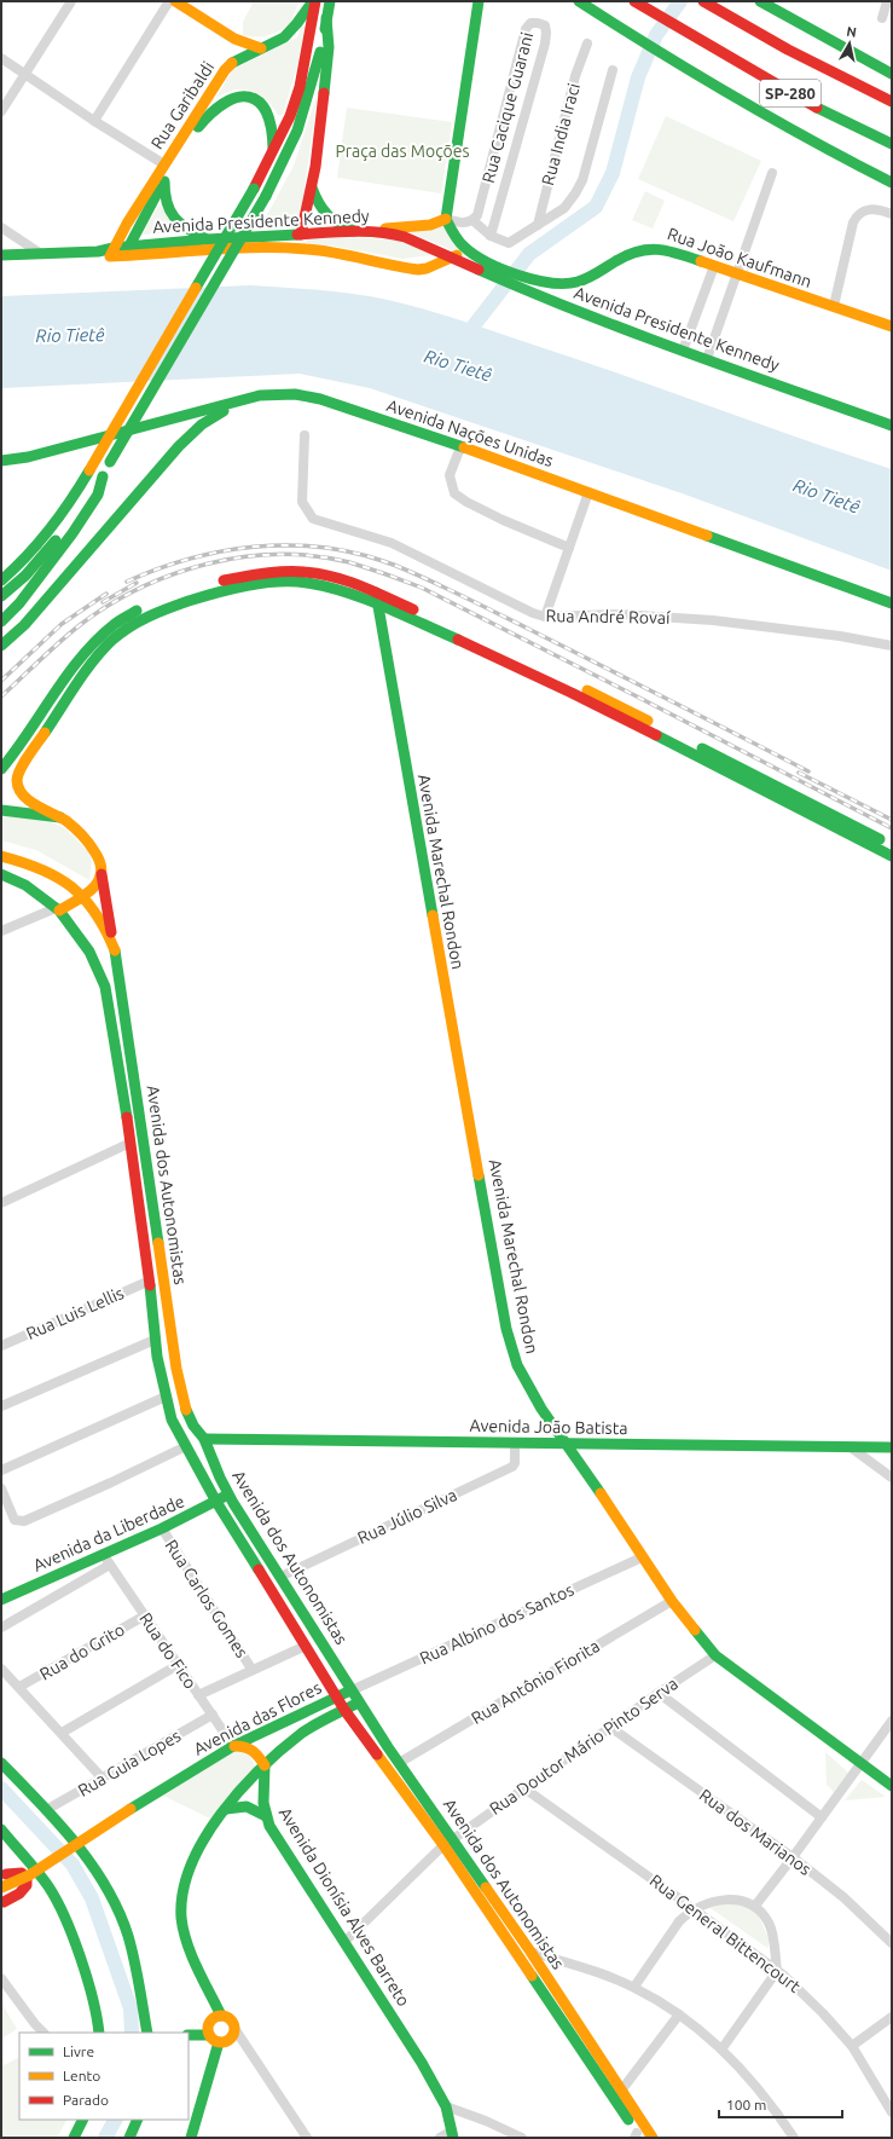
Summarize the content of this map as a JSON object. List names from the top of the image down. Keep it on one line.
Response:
{"streets":{"main road":["SP-280","Rua Garibaldi","Avenida Presidente Kennedy","Rua João Kaufmann","Avenida Nações Unidas","Avenida Marechal Rondon","Avenida dos Autonomistas","Avenida João Batista","Avenida da Liberdade","Avenida das Flores","Avenida Dionísia Alves Barreto"],"street":["Rua Cacique Guarani","Rua India Iraci","Rua André Rovaí","Rua Luis Lellis","Rua Júlio Silva","Rua Carlos Gomes","Rua Albino dos Santos","Rua do Fico","Rua do Grito","Rua Antônio Fiorita","Rua Doutor Mário Pinto Serva","Rua Guia Lopes","Rua dos Marianos","Rua General Bittencourt"]},"crossings":[["Rua Garibaldi","Avenida Presidente Kennedy"],["Avenida Presidente Kennedy","Rua João Kaufmann"],["Avenida Marechal Rondon","Avenida João Batista"],["Avenida Marechal Rondon","Rua Albino dos Santos"],["Avenida Marechal Rondon","Rua Antônio Fiorita"],["Avenida Marechal Rondon","Rua Doutor Mário Pinto Serva"],["Avenida dos Autonomistas","Rua Luis Lellis"],["Avenida dos Autonomistas","Avenida João Batista"],["Avenida dos Autonomistas","Rua Júlio Silva"],["Avenida dos Autonomistas","Avenida da Liberdade"],["Avenida dos Autonomistas","Rua Albino dos Santos"],["Avenida dos Autonomistas","Rua Antônio Fiorita"],["Avenida dos Autonomistas","Avenida das Flores"],["Avenida dos Autonomistas","Rua Doutor Mário Pinto Serva"],["Avenida João Batista","Rua Júlio Silva"],["Avenida da Liberdade","Rua Carlos Gomes"],["Avenida da Liberdade","Rua do Fico"],["Rua Albino dos Santos","Avenida das Flores"],["Rua do Fico","Rua do Grito"],["Rua do Fico","Avenida das Flores"],["Rua do Fico","Rua Guia Lopes"],["Rua Doutor Mário Pinto Serva","Rua dos Marianos"],["Rua Doutor Mário Pinto Serva","Rua General Bittencourt"]],"water":["Rio Tietê"],"parks":["Praça das Moções"],"legend":["Livre","Lento","Parado"],"scale_bar":"100 m","north":"top"}
